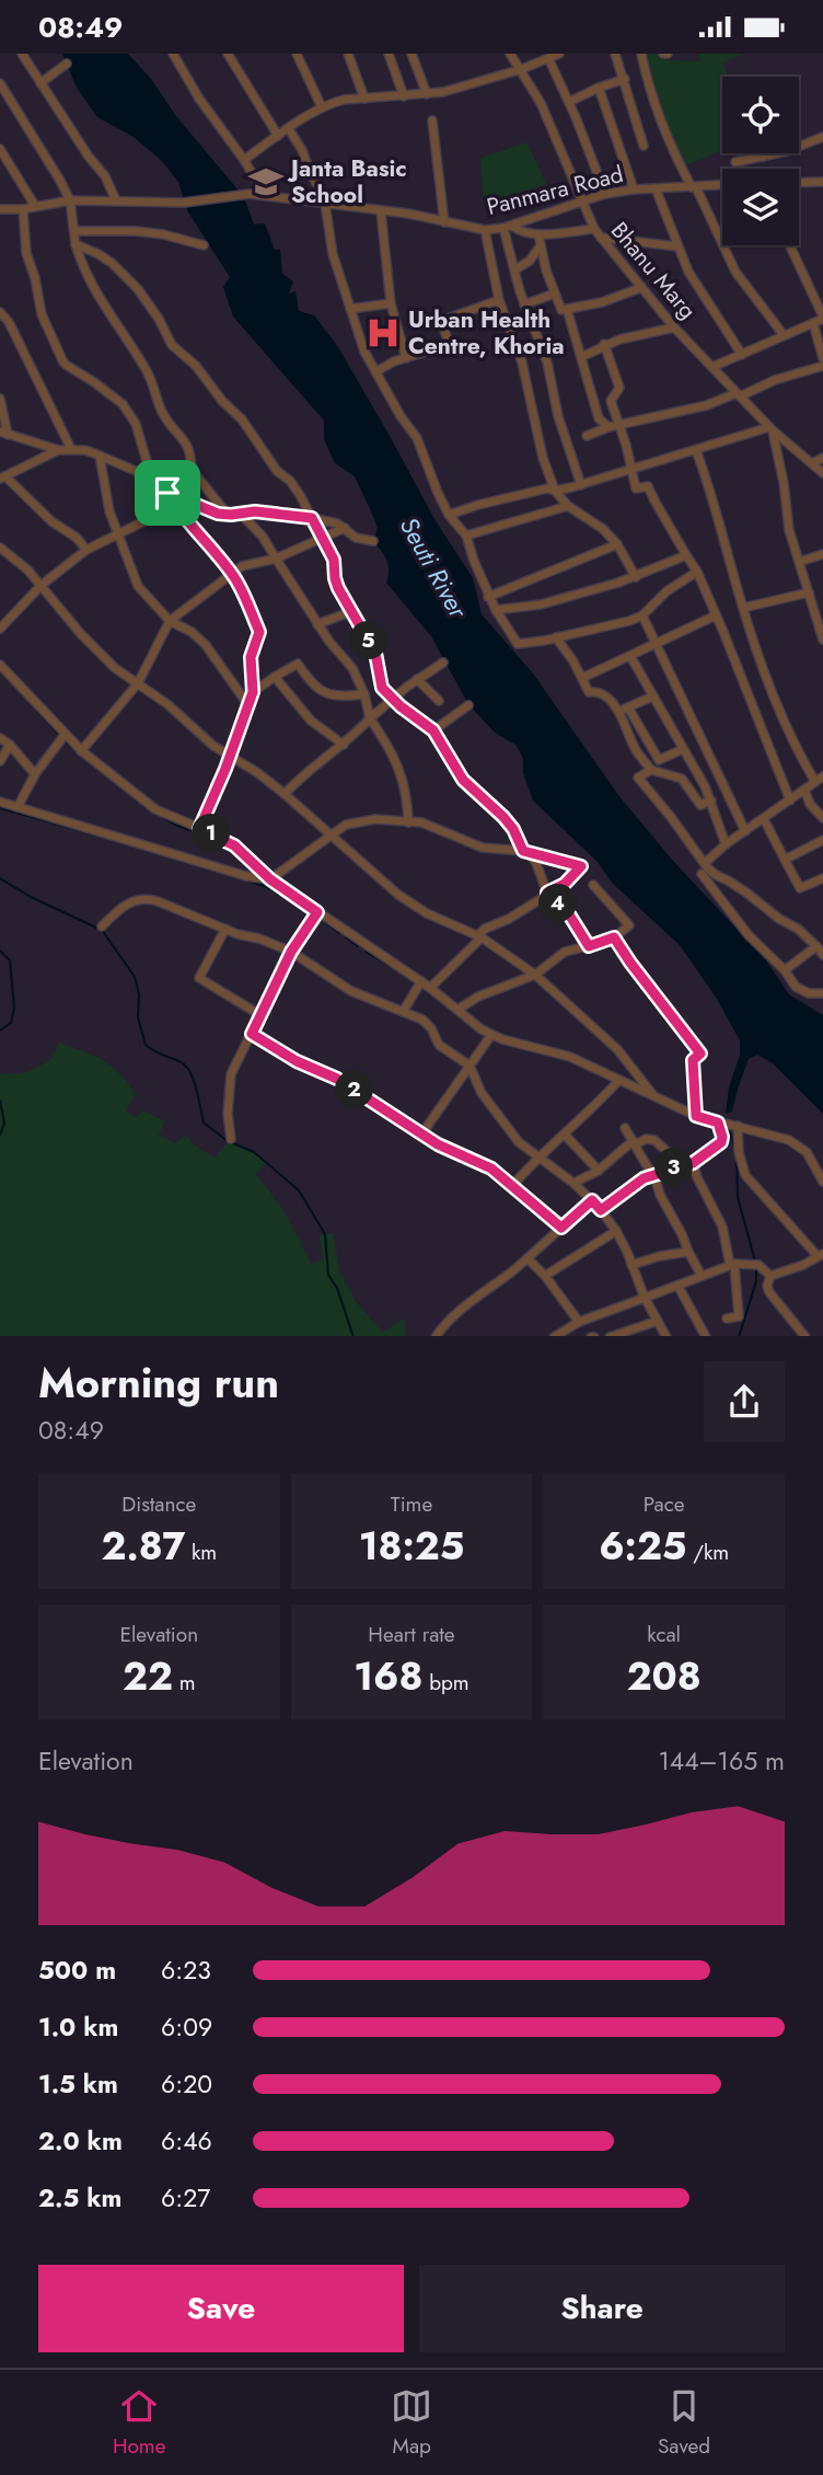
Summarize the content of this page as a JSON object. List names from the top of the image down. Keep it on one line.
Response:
{"streets":{"street":["Panmara Road","Bhanu Marg"]},"crossings":[["Panmara Road","Bhanu Marg"]],"water":["Seuti River"],"places":{"school or university":["Janta Basic School"],"hospital":["Urban Health Centre, Khoria"]},"page":{"status":"08:49","pins":["5","1","4","2","3"],"heading":["Morning run","08:49"],"stats":[["Distance","2.87 km"],["Time","18:25"],["Pace","6:25 /km"],["Elevation","22 m"],["Heart rate","168 bpm"],["kcal","208"]],"chart":["Elevation","144–165 m"],"list":[{"name":"500 m","note":"6:23"},{"name":"1.0 km","note":"6:09"},{"name":"1.5 km","note":"6:20"},{"name":"2.0 km","note":"6:46"},{"name":"2.5 km","note":"6:27"}],"buttons":["Save","Share"],"tabs":["Home","Map","Saved"]}}
